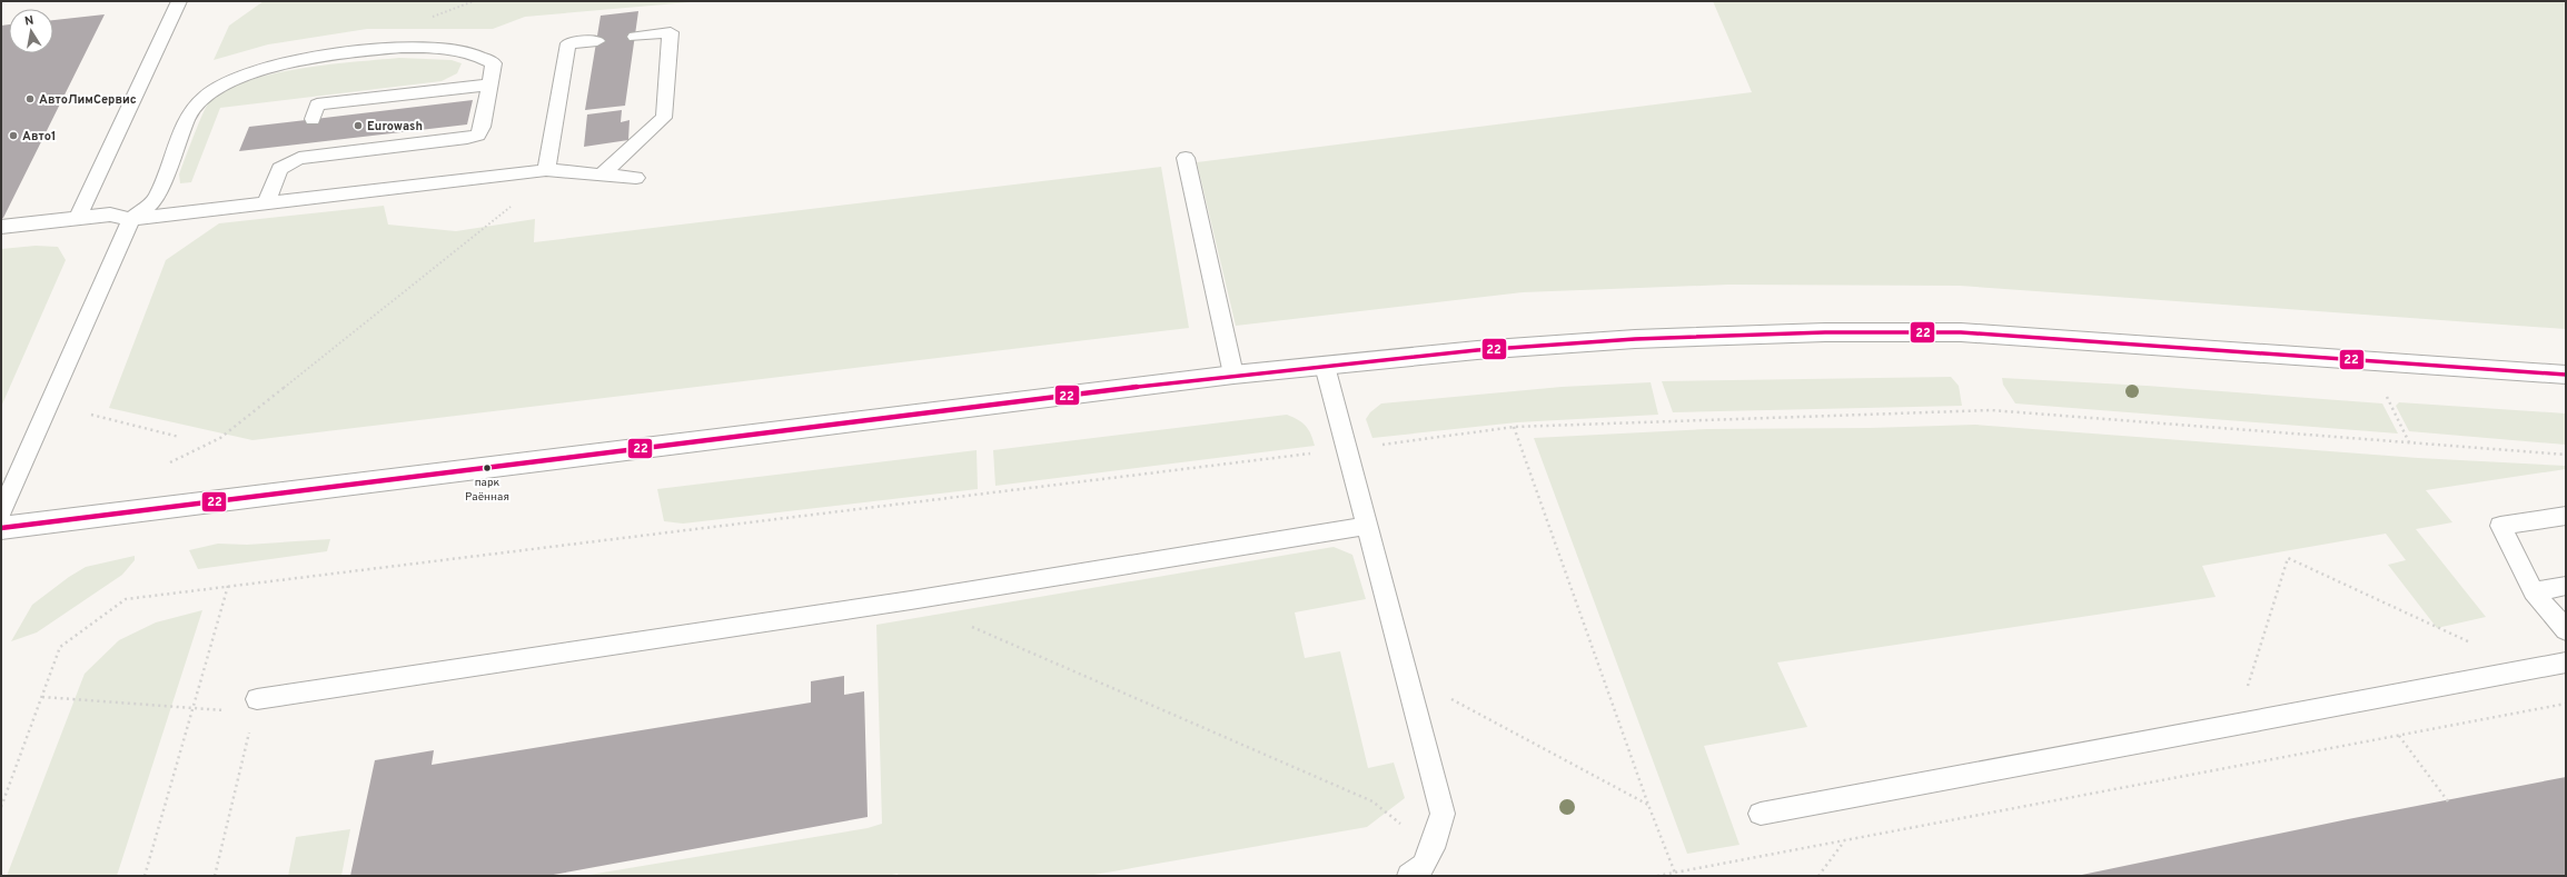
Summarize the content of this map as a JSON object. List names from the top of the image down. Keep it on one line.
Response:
{"places":["АвтоЛимСервис","Eurowash","Авто1","парк Раённая"],"lines":["transit line 22"],"north":"top"}
